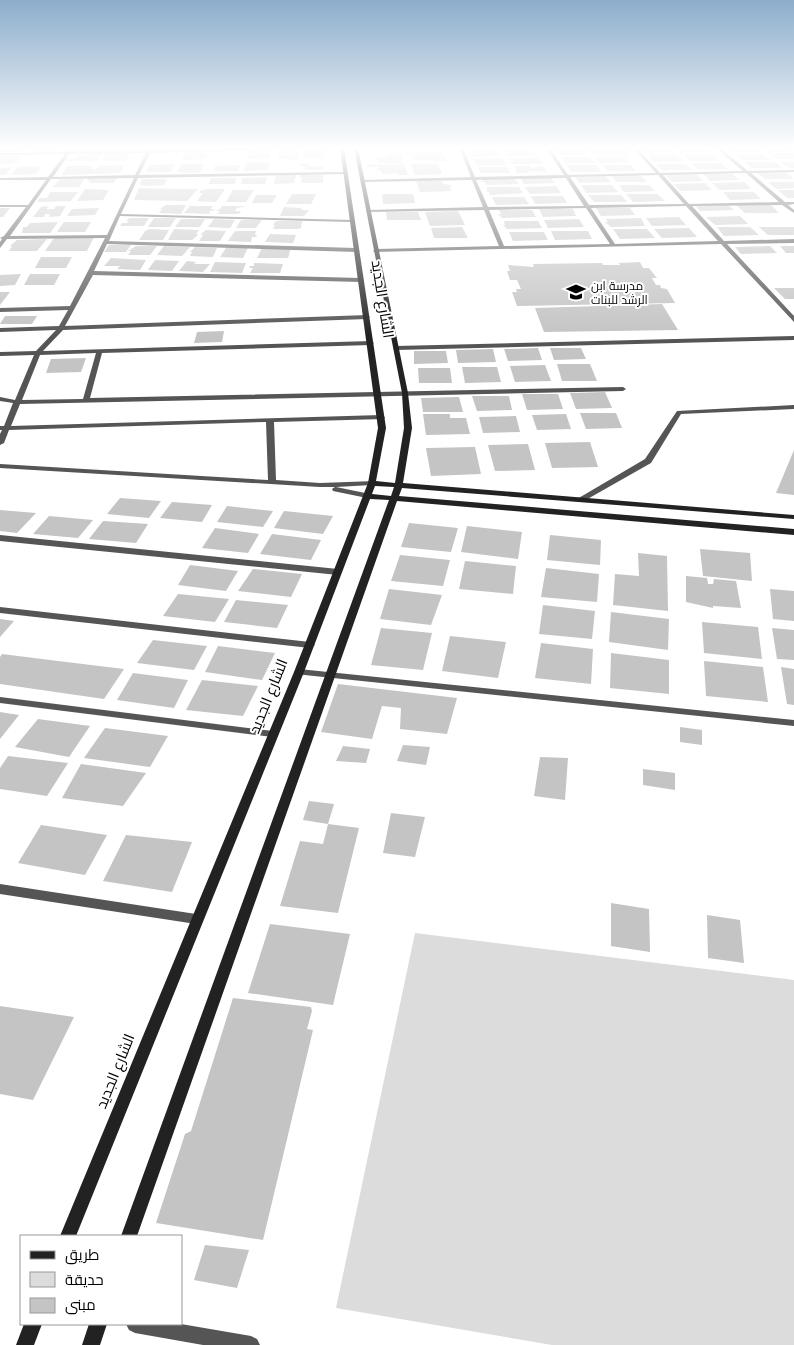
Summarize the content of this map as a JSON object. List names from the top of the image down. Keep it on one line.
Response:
{"streets":{"street":["الشارع الجديد"]},"places":{"school or university":["مدرسة ابن الرشد للبنات"]},"legend":["طريق","حديقة","مبنى"]}
